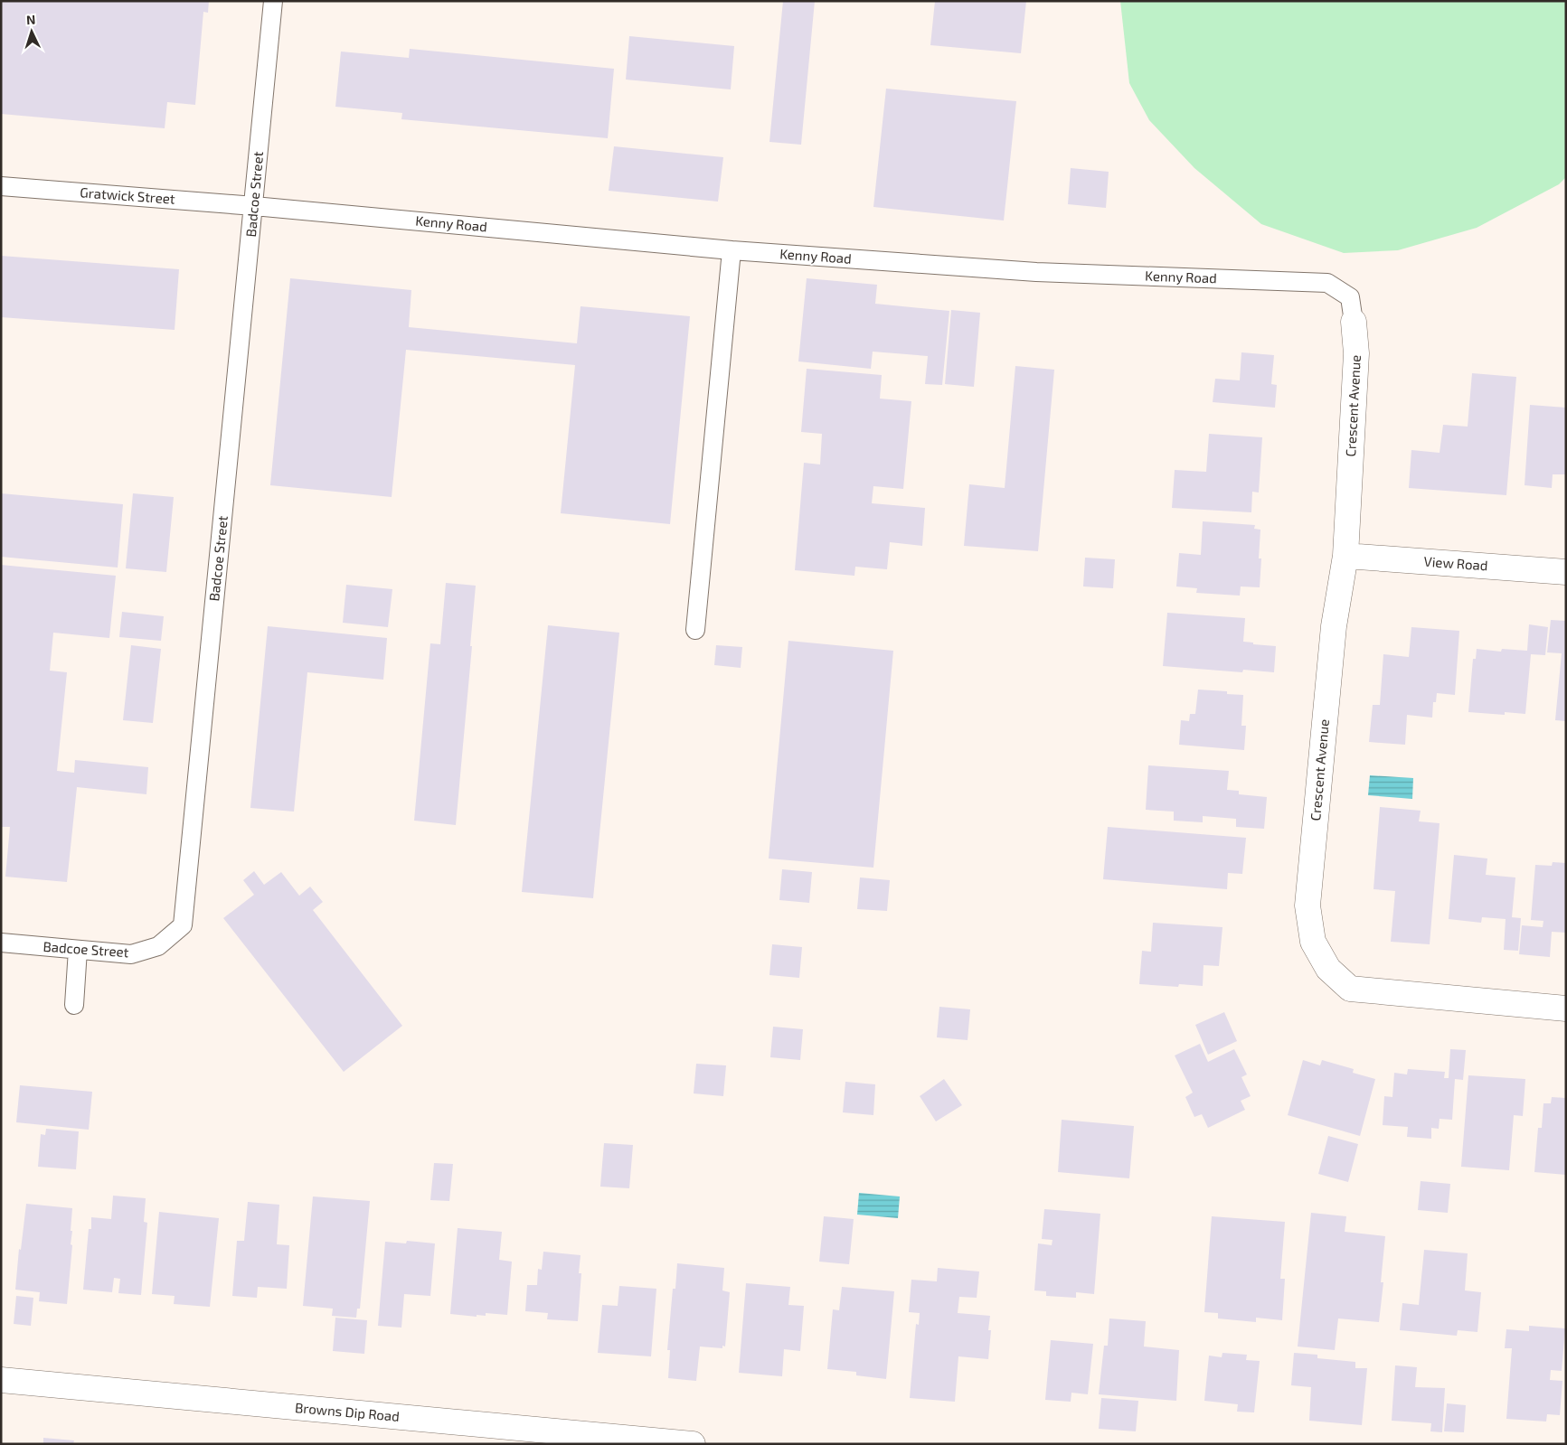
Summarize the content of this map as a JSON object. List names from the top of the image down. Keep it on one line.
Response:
{"streets":{"street":["Crescent Avenue","View Road","Browns Dip Road"],"lane":["Badcoe Street","Gratwick Street","Kenny Road"]},"crossings":[["Badcoe Street","Gratwick Street"],["Badcoe Street","Kenny Road"],["Gratwick Street","Kenny Road"],["Kenny Road","Crescent Avenue"],["Crescent Avenue","View Road"]],"north":"top"}
